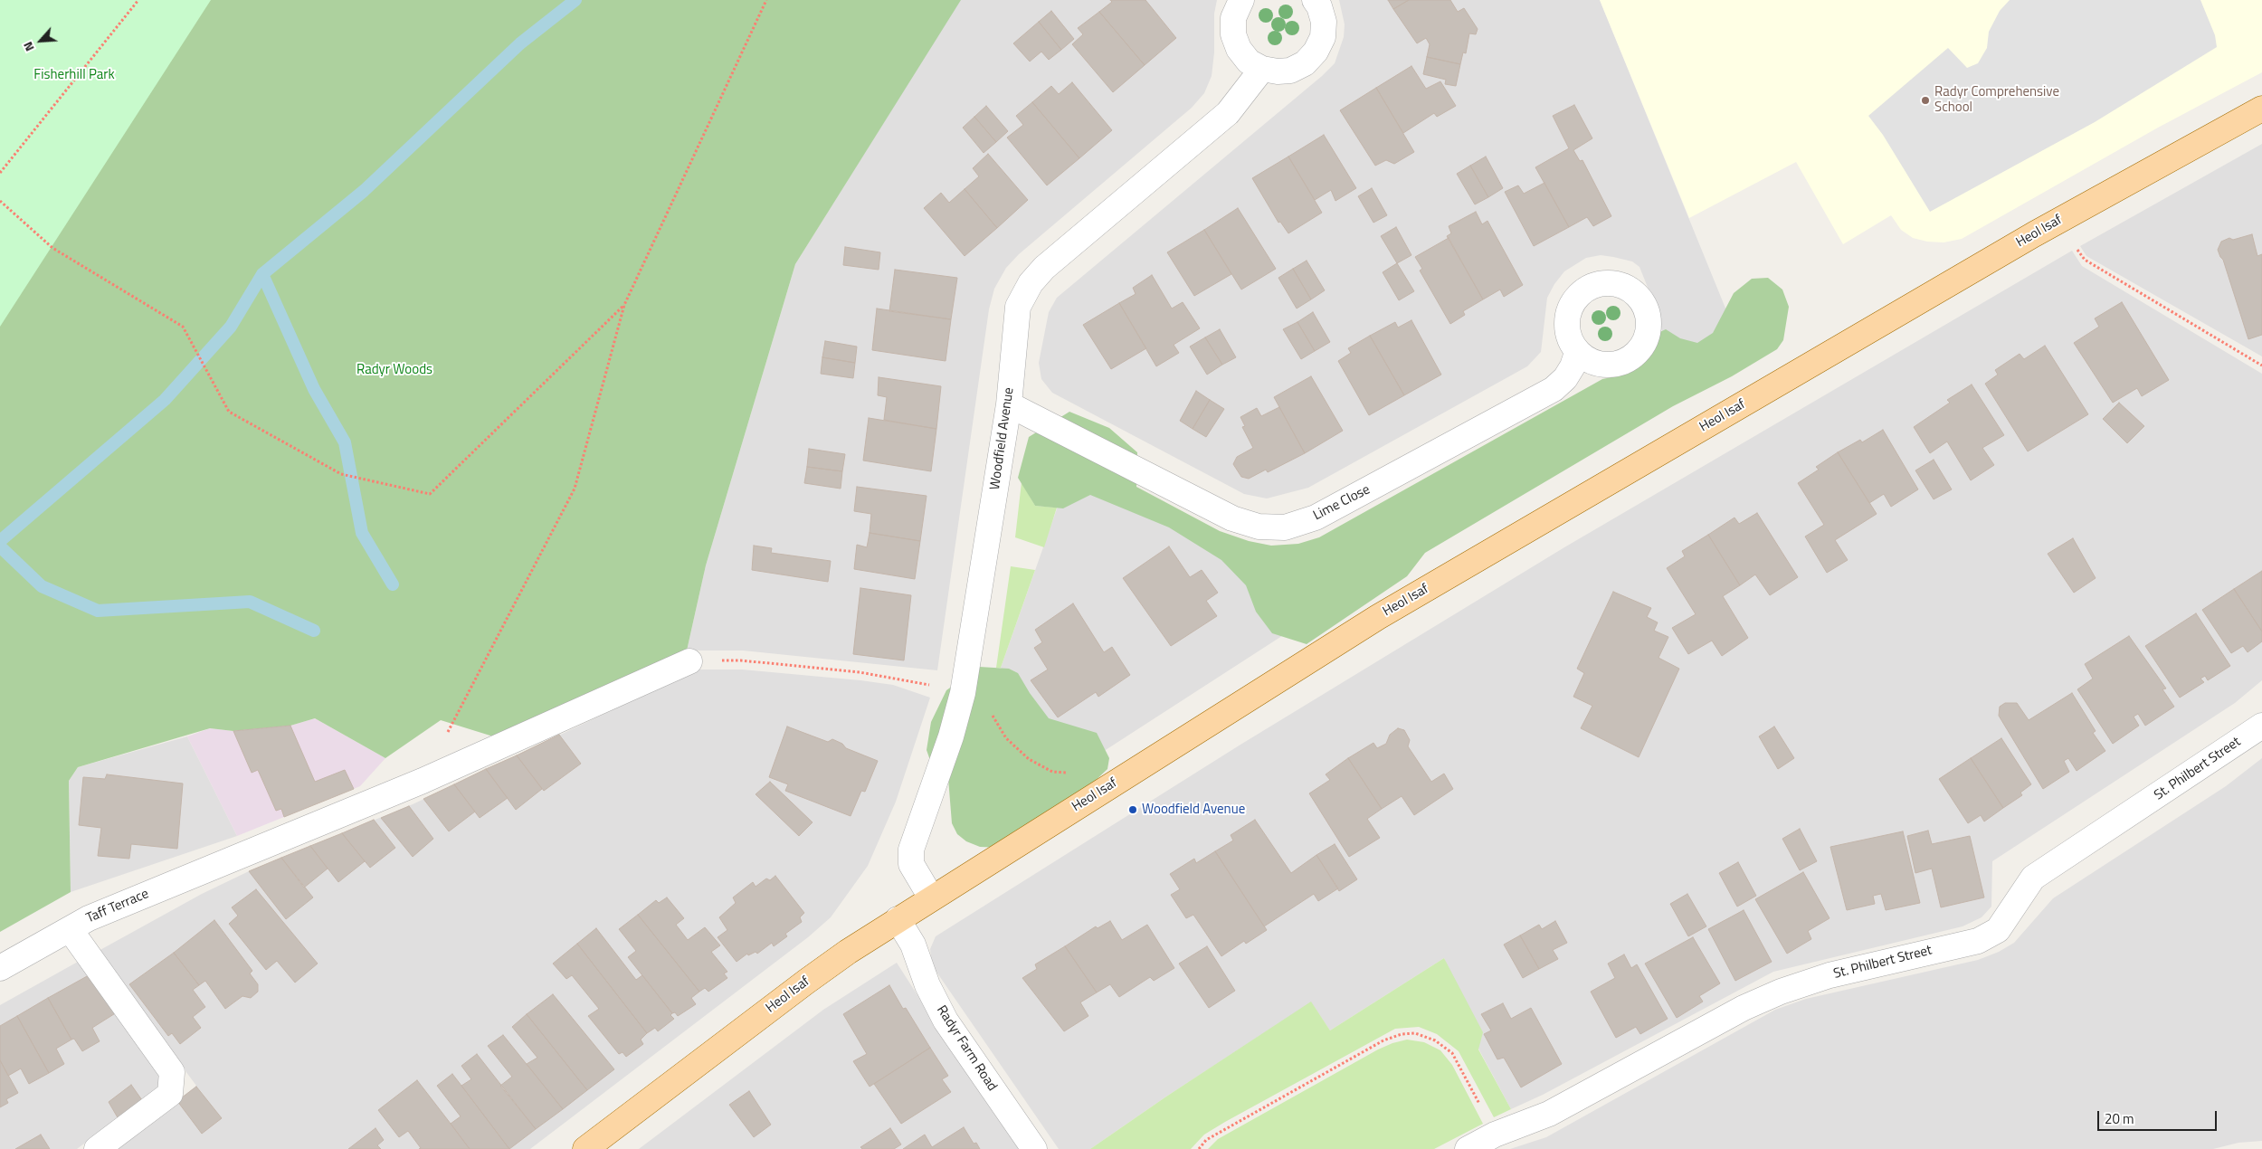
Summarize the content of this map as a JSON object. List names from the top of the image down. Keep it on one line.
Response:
{"streets":{"main road":["Heol Isaf"],"street":["Woodfield Avenue","Lime Close","St. Philbert Street","Taff Terrace","Radyr Farm Road"]},"crossings":[["Heol Isaf","Woodfield Avenue"],["Heol Isaf","Radyr Farm Road"],["Woodfield Avenue","Lime Close"]],"parks":["Fisherhill Park","Radyr Woods"],"places":["Radyr Comprehensive School","Woodfield Avenue"],"scale_bar":"20 m","north":"bottom left"}
